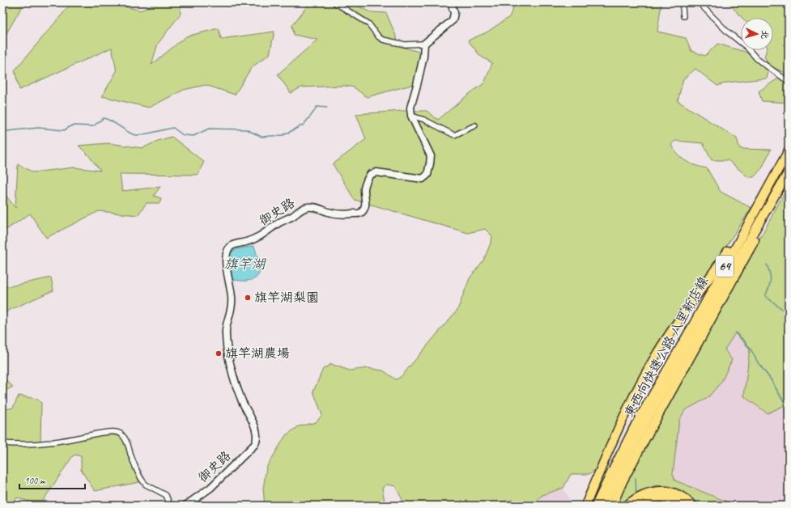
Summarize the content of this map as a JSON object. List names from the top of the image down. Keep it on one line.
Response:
{"streets":{"highway":["64","東西向快速公路 八里新店線"],"street":["御史路"]},"water":["旗竿湖"],"places":["旗竿湖梨園","旗竿湖農場"],"scale_bar":"100 m","north":"right"}
